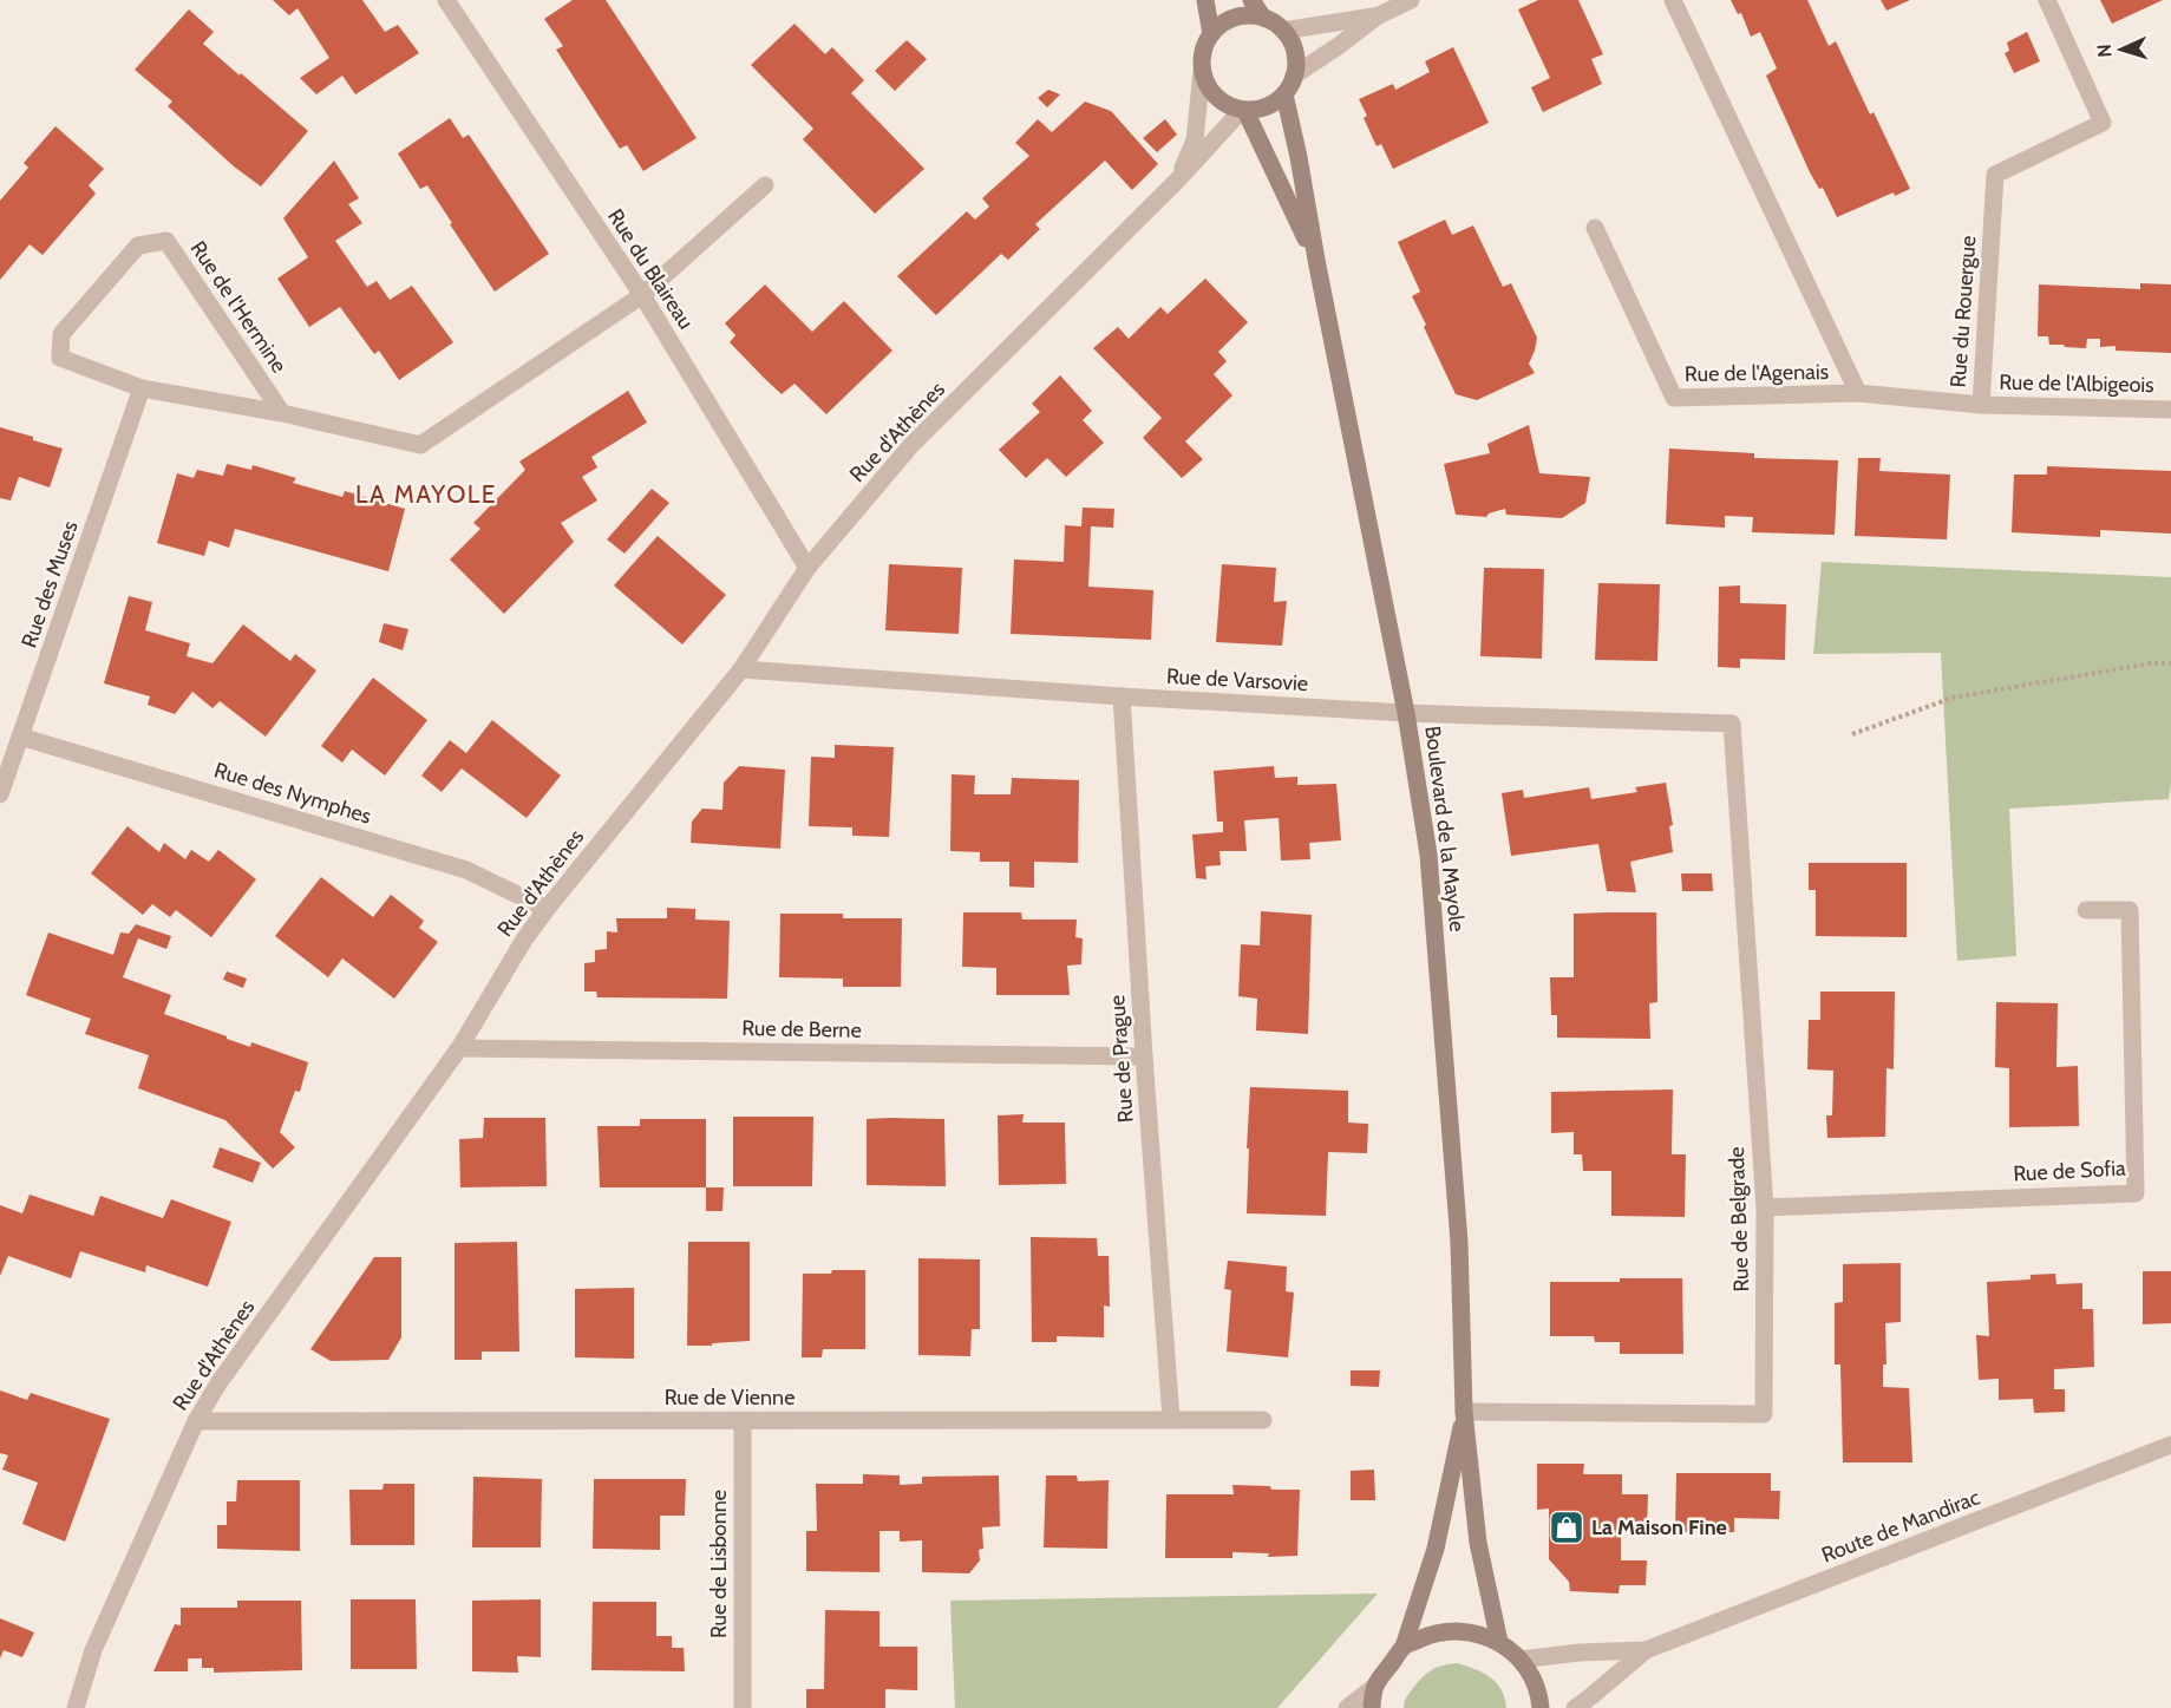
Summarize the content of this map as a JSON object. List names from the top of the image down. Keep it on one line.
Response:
{"streets":{"main road":["Boulevard de la Mayole"],"street":["Rue du Blaireau","Rue de l'Hermine","Rue du Rouergue","Rue de l'Agenais","Rue de l'Albigeois","Rue d'Athènes","Rue des Muses","Rue de Varsovie","Rue des Nymphes","Rue de Berne","Rue de Prague","Rue de Sofia","Rue de Belgrade","Rue de Vienne","Route de Mandirac","Rue de Lisbonne"]},"crossings":[["Rue du Blaireau","Rue de l'Hermine"],["Rue du Blaireau","Rue d'Athènes"],["Rue de l'Hermine","Rue des Muses"],["Rue du Rouergue","Rue de l'Agenais"],["Rue du Rouergue","Rue de l'Albigeois"],["Rue d'Athènes","Rue de Varsovie"],["Rue d'Athènes","Rue des Nymphes"],["Rue d'Athènes","Boulevard de la Mayole"],["Rue d'Athènes","Rue de Berne"],["Rue d'Athènes","Rue de Vienne"],["Rue des Muses","Rue des Nymphes"],["Rue de Varsovie","Boulevard de la Mayole"],["Rue de Varsovie","Rue de Prague"],["Rue de Varsovie","Rue de Belgrade"],["Boulevard de la Mayole","Rue de Belgrade"],["Rue de Berne","Rue de Prague"],["Rue de Prague","Rue de Vienne"],["Rue de Sofia","Rue de Belgrade"],["Rue de Vienne","Rue de Lisbonne"]],"districts":["LA MAYOLE"],"places":{"shop":["La Maison Fine"]},"north":"left"}
